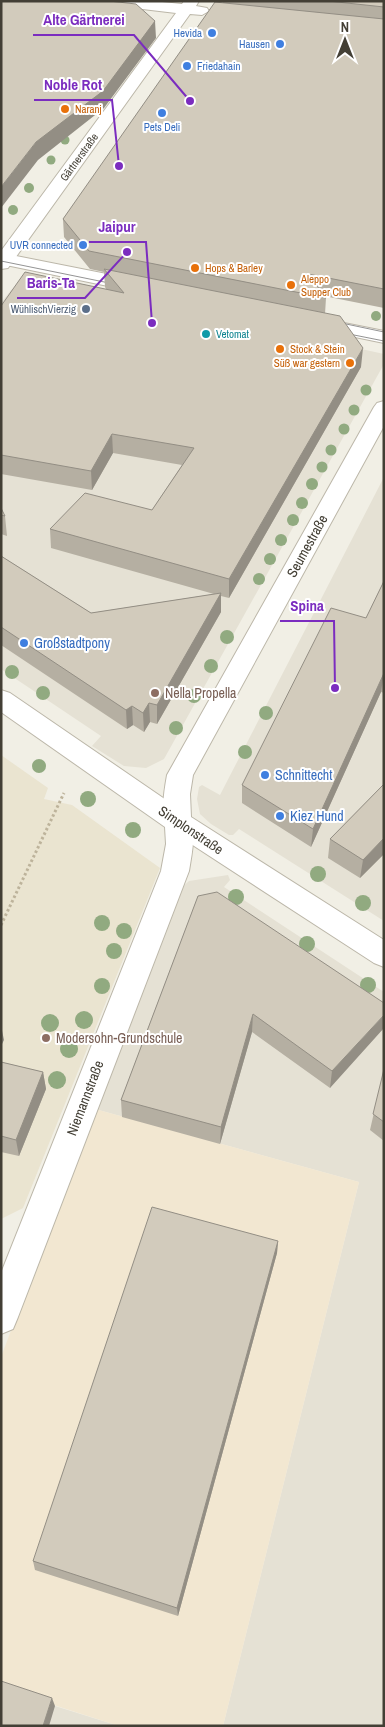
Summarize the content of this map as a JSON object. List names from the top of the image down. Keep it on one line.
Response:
{"streets":{"street":["Gärtnerstraße","Seumestraße","Simplonstraße","Niemannstraße"]},"crossings":[["Seumestraße","Simplonstraße"],["Seumestraße","Niemannstraße"],["Simplonstraße","Niemannstraße"]],"places":["Hevida","Hausen","Friedahain","Alte Gärtnerei","Naranj","Pets Deli","Noble Rot","UVR connected","Baris-Ta","Hops & Barley","Aleppo Supper Club","WühlischVierzig","Jaipur","Vetomat","Stock & Stein","Süß war gestern","Großstadtpony","Spina","Nella Propella","Schnittecht","Kiez Hund","Modersohn-Grundschule"],"north":"top"}
